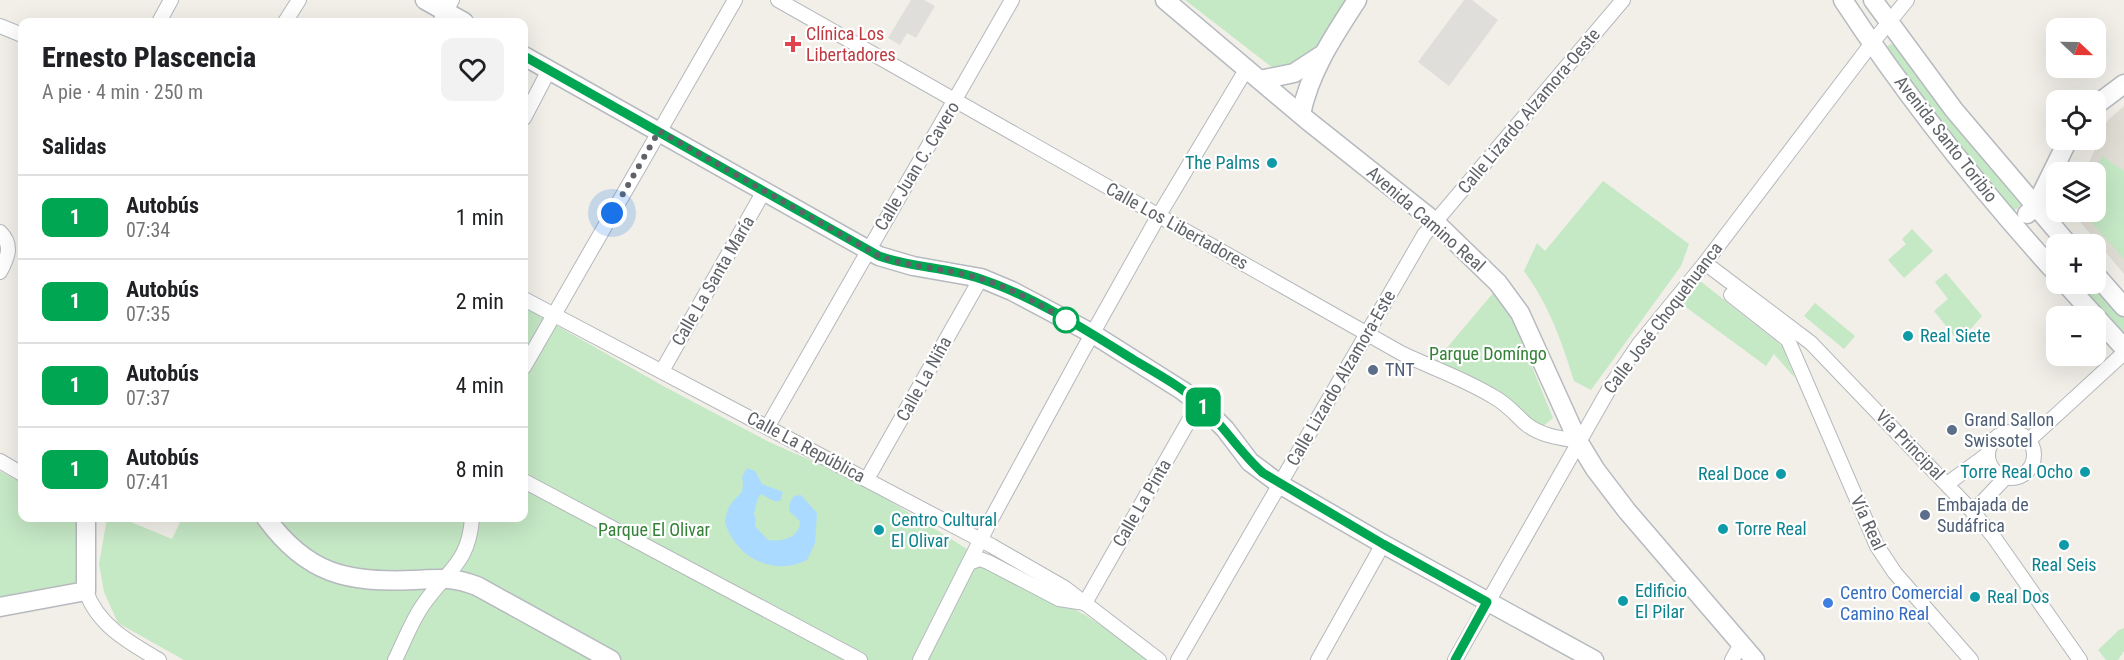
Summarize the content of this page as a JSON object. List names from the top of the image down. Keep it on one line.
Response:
{"streets":{"main road":["Avenida Santo Toribio","Avenida Camino Real"],"street":["Calle Lizardo Alzamora-Oeste","Calle Juan C. Cavero","Calle Los Libertadores","Calle La Santa María","Calle José Choquehuanca","Calle Lizardo Alzamora-Este","Calle La Niña","Vía Principal","Calle La República","Calle La Pinta","Vía Real"]},"crossings":[["Calle Lizardo Alzamora-Oeste","Avenida Camino Real"],["Calle Lizardo Alzamora-Oeste","Calle Lizardo Alzamora-Este"],["Avenida Santo Toribio","Calle José Choquehuanca"],["Calle Juan C. Cavero","Calle Los Libertadores"],["Calle Juan C. Cavero","Calle La República"],["Avenida Camino Real","Calle Los Libertadores"],["Avenida Camino Real","Calle José Choquehuanca"],["Avenida Camino Real","Calle Lizardo Alzamora-Este"],["Calle Los Libertadores","Calle José Choquehuanca"],["Calle Los Libertadores","Calle Lizardo Alzamora-Este"],["Calle La Santa María","Calle La República"],["Calle José Choquehuanca","Vía Principal"],["Calle José Choquehuanca","Vía Real"],["Calle La Niña","Calle La República"],["Vía Principal","Vía Real"],["Calle La República","Calle La Pinta"]],"parks":["Parque Domíngo","Parque El Olivar"],"places":{"health":["Clínica Los Libertadores"],"other":["The Palms","Real Siete","TNT","Grand Sallon Swissotel","Torre Real Ocho","Real Doce","Embajada de Sudáfrica","Torre Real","Centro Cultural El Olivar","Real Seis","Real Dos","Edificio El Pilar","Centro Comercial Camino Real"]},"lines":["bus line 1"],"north":"right","page":{"on_map":"1","map_buttons":["+","−"],"heading":[["Ernesto Plascencia","A pie · 4 min · 250 m"],"Salidas"],"list":[{"mark":"1","name":"Autobús","note":"07:34","value":"1 min"},{"mark":"1","name":"Autobús","note":"07:35","value":"2 min"},{"mark":"1","name":"Autobús","note":"07:37","value":"4 min"},{"mark":"1","name":"Autobús","note":"07:41","value":"8 min"}]}}
